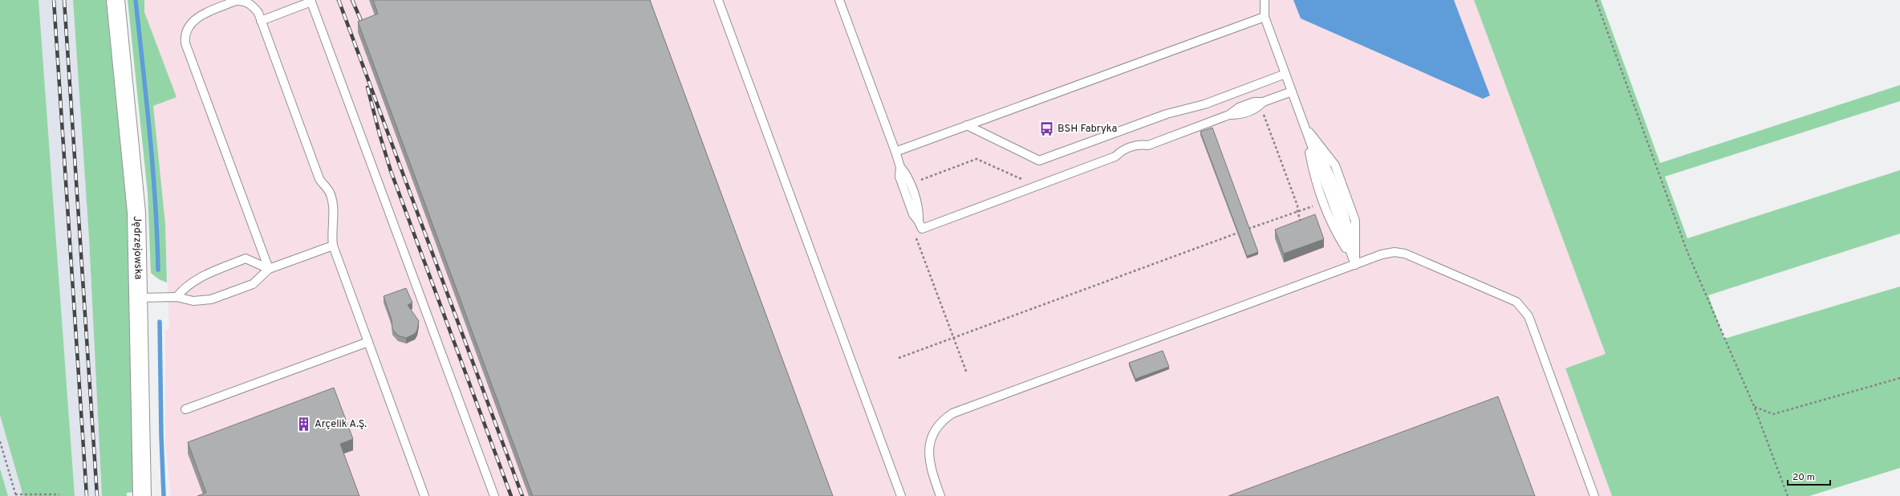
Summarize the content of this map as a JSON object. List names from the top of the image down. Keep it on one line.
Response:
{"streets":{"street":["Jędrzejowska"]},"places":{"bus stop":["BSH Fabryka"],"building":["Arçelik A.Ş."]},"scale_bar":"20 m"}
